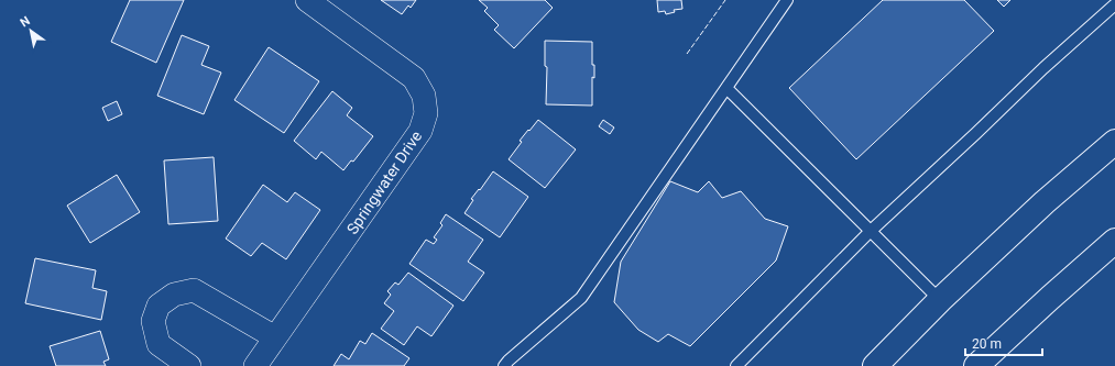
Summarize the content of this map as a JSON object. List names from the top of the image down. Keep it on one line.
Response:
{"streets":{"street":["Springwater Drive"]},"scale_bar":"20 m","north":"top left"}
